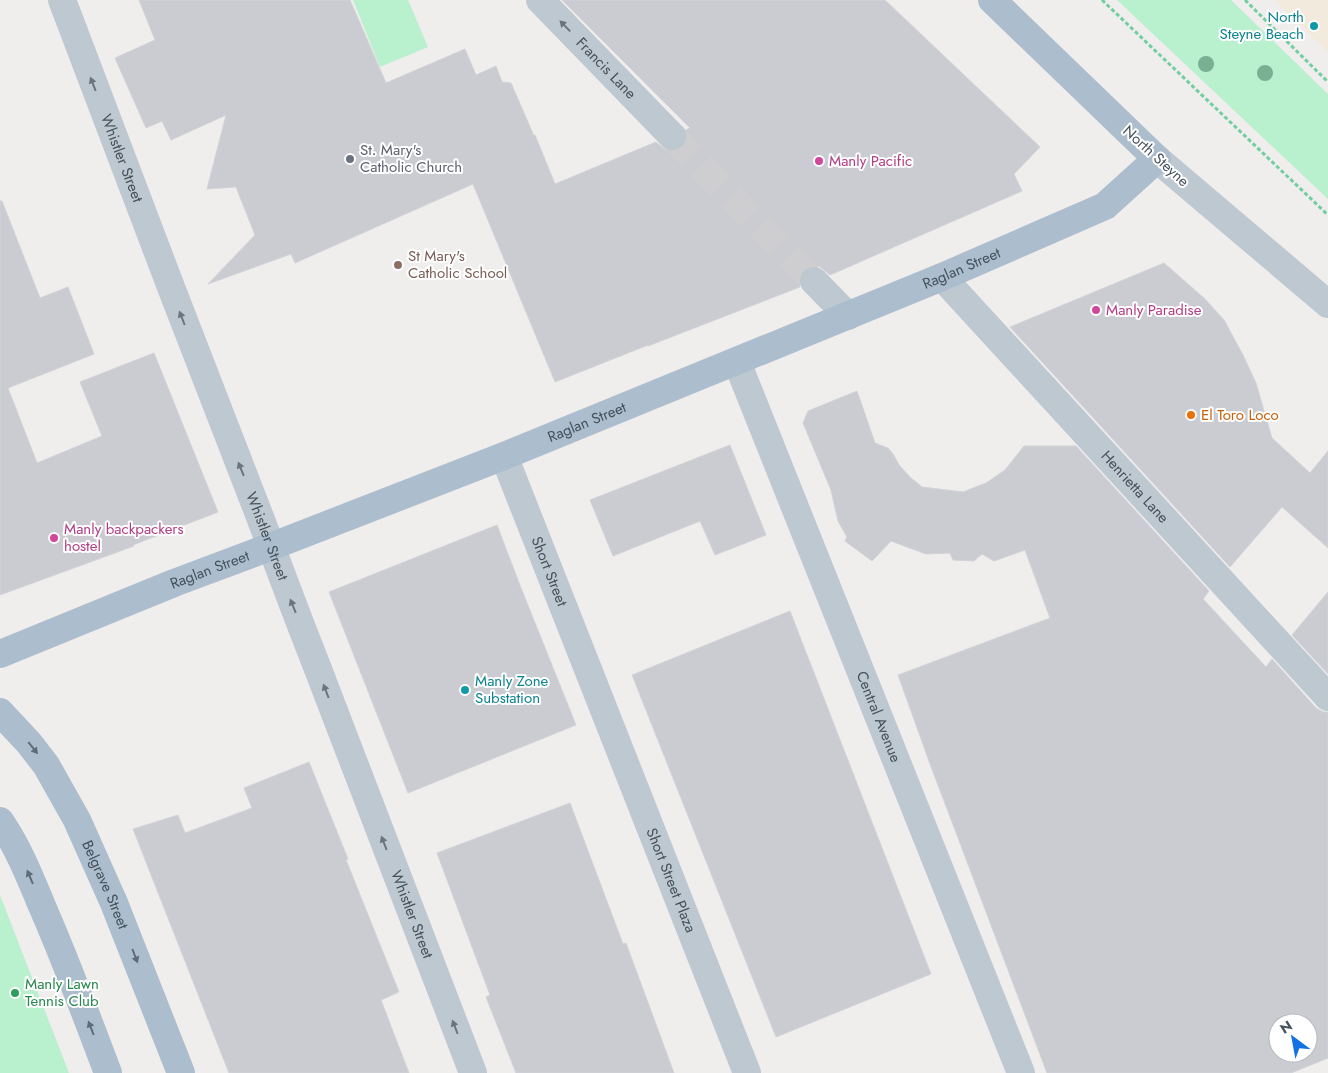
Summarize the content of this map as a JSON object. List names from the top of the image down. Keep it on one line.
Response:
{"streets":{"main road":["North Steyne","Raglan Street","Belgrave Street"],"street":["Francis Lane","Whistler Street","Henrietta Lane","Short Street","Central Avenue","Short Street Plaza"]},"crossings":[["North Steyne","Raglan Street"],["Whistler Street","Raglan Street"],["Raglan Street","Henrietta Lane"],["Raglan Street","Short Street"],["Raglan Street","Central Avenue"],["Short Street","Short Street Plaza"]],"one_way":["Francis Lane","Whistler Street"],"places":["North Steyne Beach","St. Mary's Catholic Church","Manly Pacific","St Mary's Catholic School","Manly Paradise","El Toro Loco","Manly backpackers hostel","Manly Zone Substation","Manly Lawn Tennis Club"],"north":"top left"}
